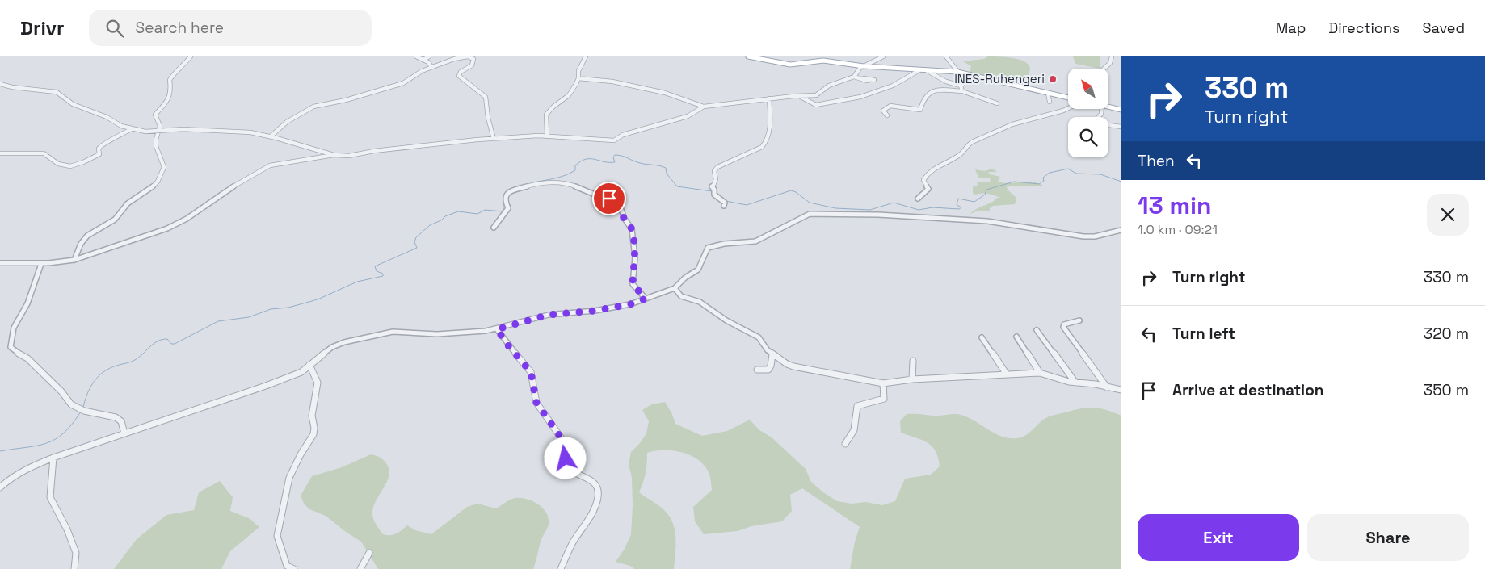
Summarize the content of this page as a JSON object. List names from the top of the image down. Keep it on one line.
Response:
{"places":["INES-Ruhengeri"],"north":"top left","page":{"header":"Drivr","search":"Search here","nav":["Map","Directions","Saved"],"turn":["330 m","Turn right"],"then":"Then","heading":["13 min","1.0 km · 09:21"],"list":[{"name":"Turn right","value":"330 m"},{"name":"Turn left","value":"320 m"},{"name":"Arrive at destination","value":"350 m"}],"buttons":["Exit","Share"]}}
